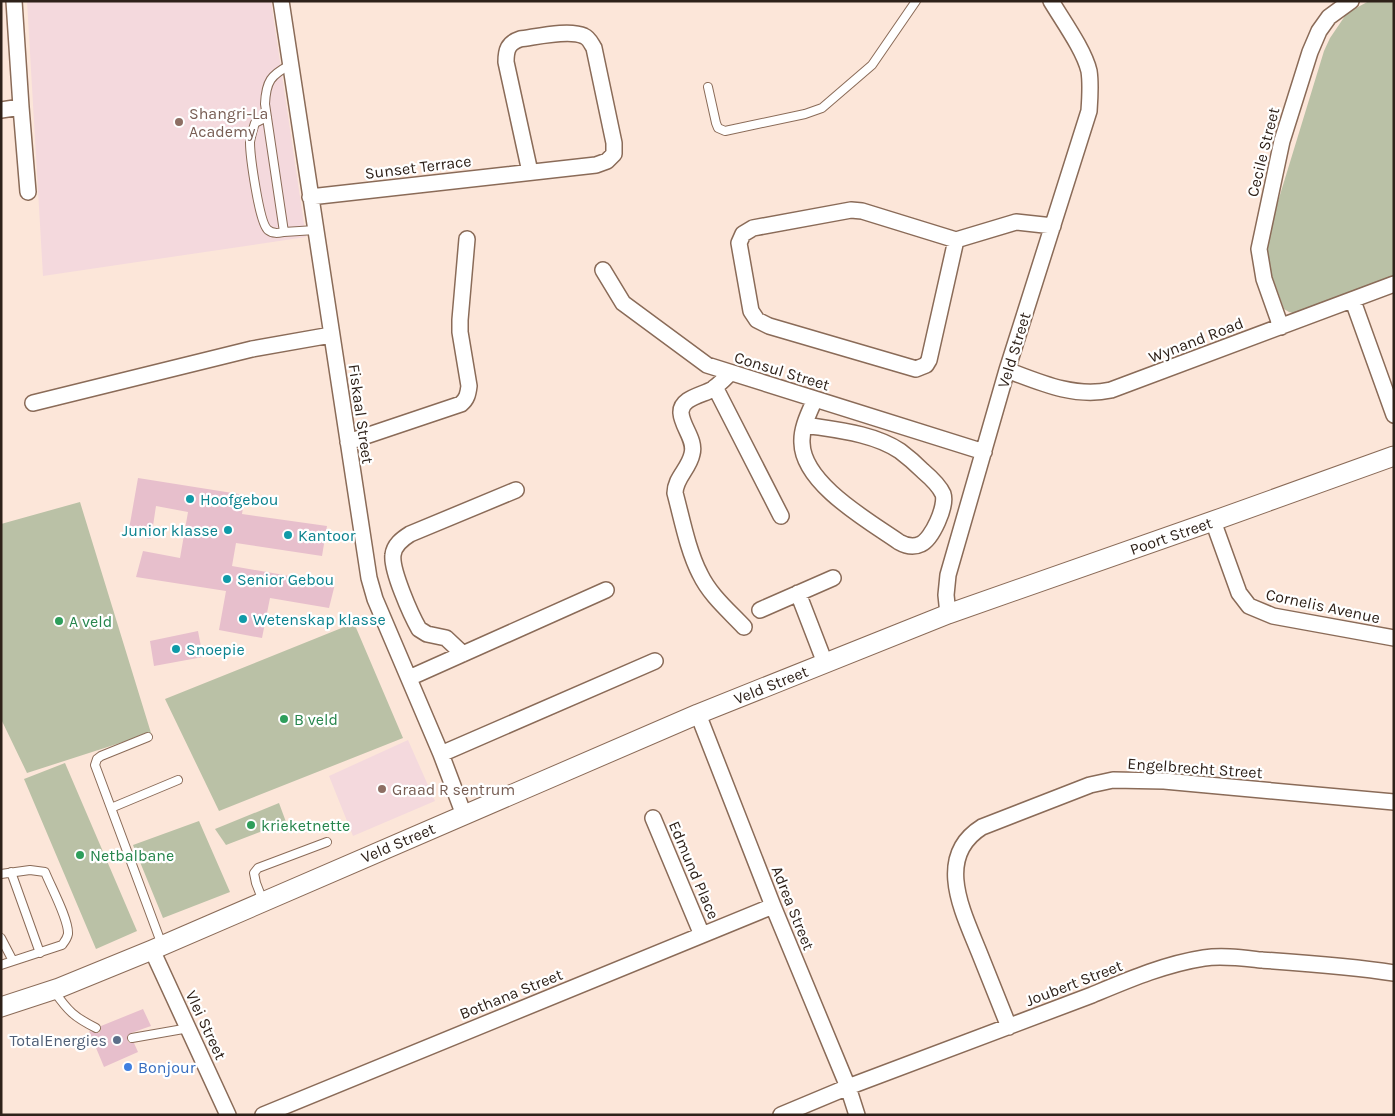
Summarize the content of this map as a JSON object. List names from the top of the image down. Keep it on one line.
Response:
{"streets":{"street":["Cecile Street","Sunset Terrace","Wynand Road","Veld Street","Consul Street","Fiskaal Street","Poort Street","Cornelis Avenue","Engelbrecht Street","Edmund Place","Adrea Street","Joubert Street","Bothana Street","Vlei Street"]},"crossings":[["Cecile Street","Wynand Road"],["Sunset Terrace","Fiskaal Street"],["Wynand Road","Veld Street"],["Veld Street","Consul Street"],["Veld Street","Fiskaal Street"],["Veld Street","Poort Street"],["Veld Street","Adrea Street"],["Veld Street","Vlei Street"],["Poort Street","Cornelis Avenue"],["Engelbrecht Street","Joubert Street"],["Edmund Place","Bothana Street"],["Adrea Street","Joubert Street"],["Adrea Street","Bothana Street"]],"places":["Shangri-La Academy","Hoofgebou","Junior klasse","Kantoor","Senior Gebou","Wetenskap klasse","A veld","Snoepie","B veld","Graad R sentrum","krieketnette","Netbalbane","TotalEnergies","Bonjour"]}
